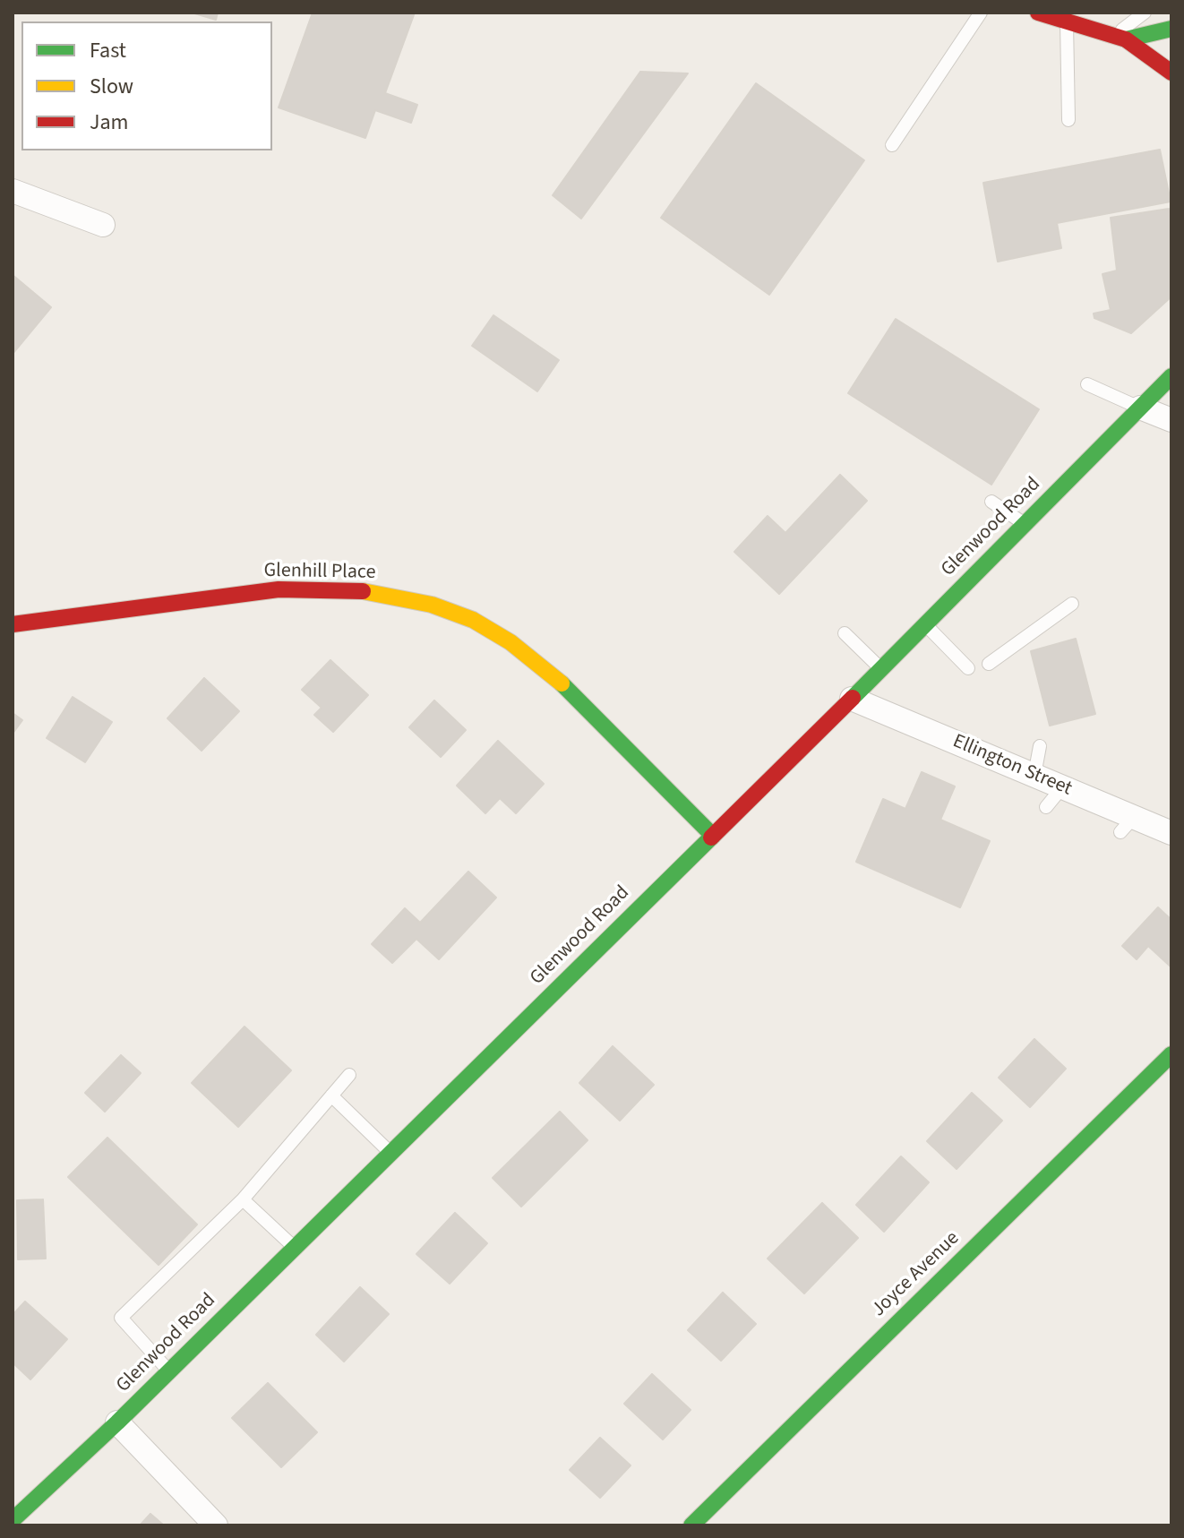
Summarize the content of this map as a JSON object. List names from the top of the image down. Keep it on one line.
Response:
{"streets":{"main road":["Glenwood Road","Glenhill Place","Joyce Avenue"],"street":["Ellington Street"]},"crossings":[["Glenwood Road","Glenhill Place"],["Glenwood Road","Ellington Street"]],"legend":["Fast","Slow","Jam"]}
